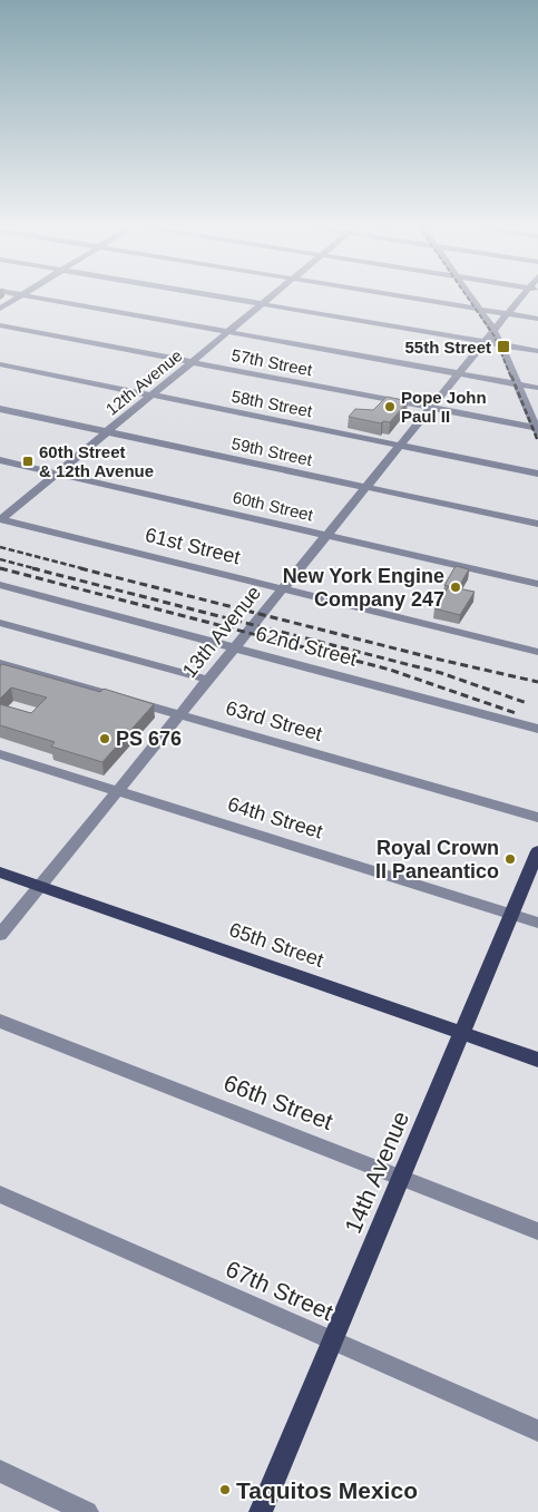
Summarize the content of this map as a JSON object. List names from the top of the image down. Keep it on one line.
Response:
{"streets":{"main road":["65th Street","14th Avenue"],"street":["57th Street","12th Avenue","58th Street","59th Street","60th Street","61st Street","13th Avenue","62nd Street","63rd Street","64th Street","66th Street","67th Street"]},"crossings":[["57th Street","12th Avenue"],["57th Street","13th Avenue"],["12th Avenue","58th Street"],["12th Avenue","59th Street"],["12th Avenue","60th Street"],["12th Avenue","61st Street"],["58th Street","13th Avenue"],["59th Street","13th Avenue"],["60th Street","13th Avenue"],["61st Street","13th Avenue"],["13th Avenue","62nd Street"],["13th Avenue","63rd Street"],["13th Avenue","64th Street"],["13th Avenue","65th Street"],["64th Street","14th Avenue"],["65th Street","14th Avenue"],["66th Street","14th Avenue"],["14th Avenue","67th Street"]],"places":{"transit":["55th Street","60th Street & 12th Avenue"],"other":["Pope John Paul II","New York Engine Company 247","PS 676","Royal Crown II Paneantico","Taquitos Mexico"]}}
